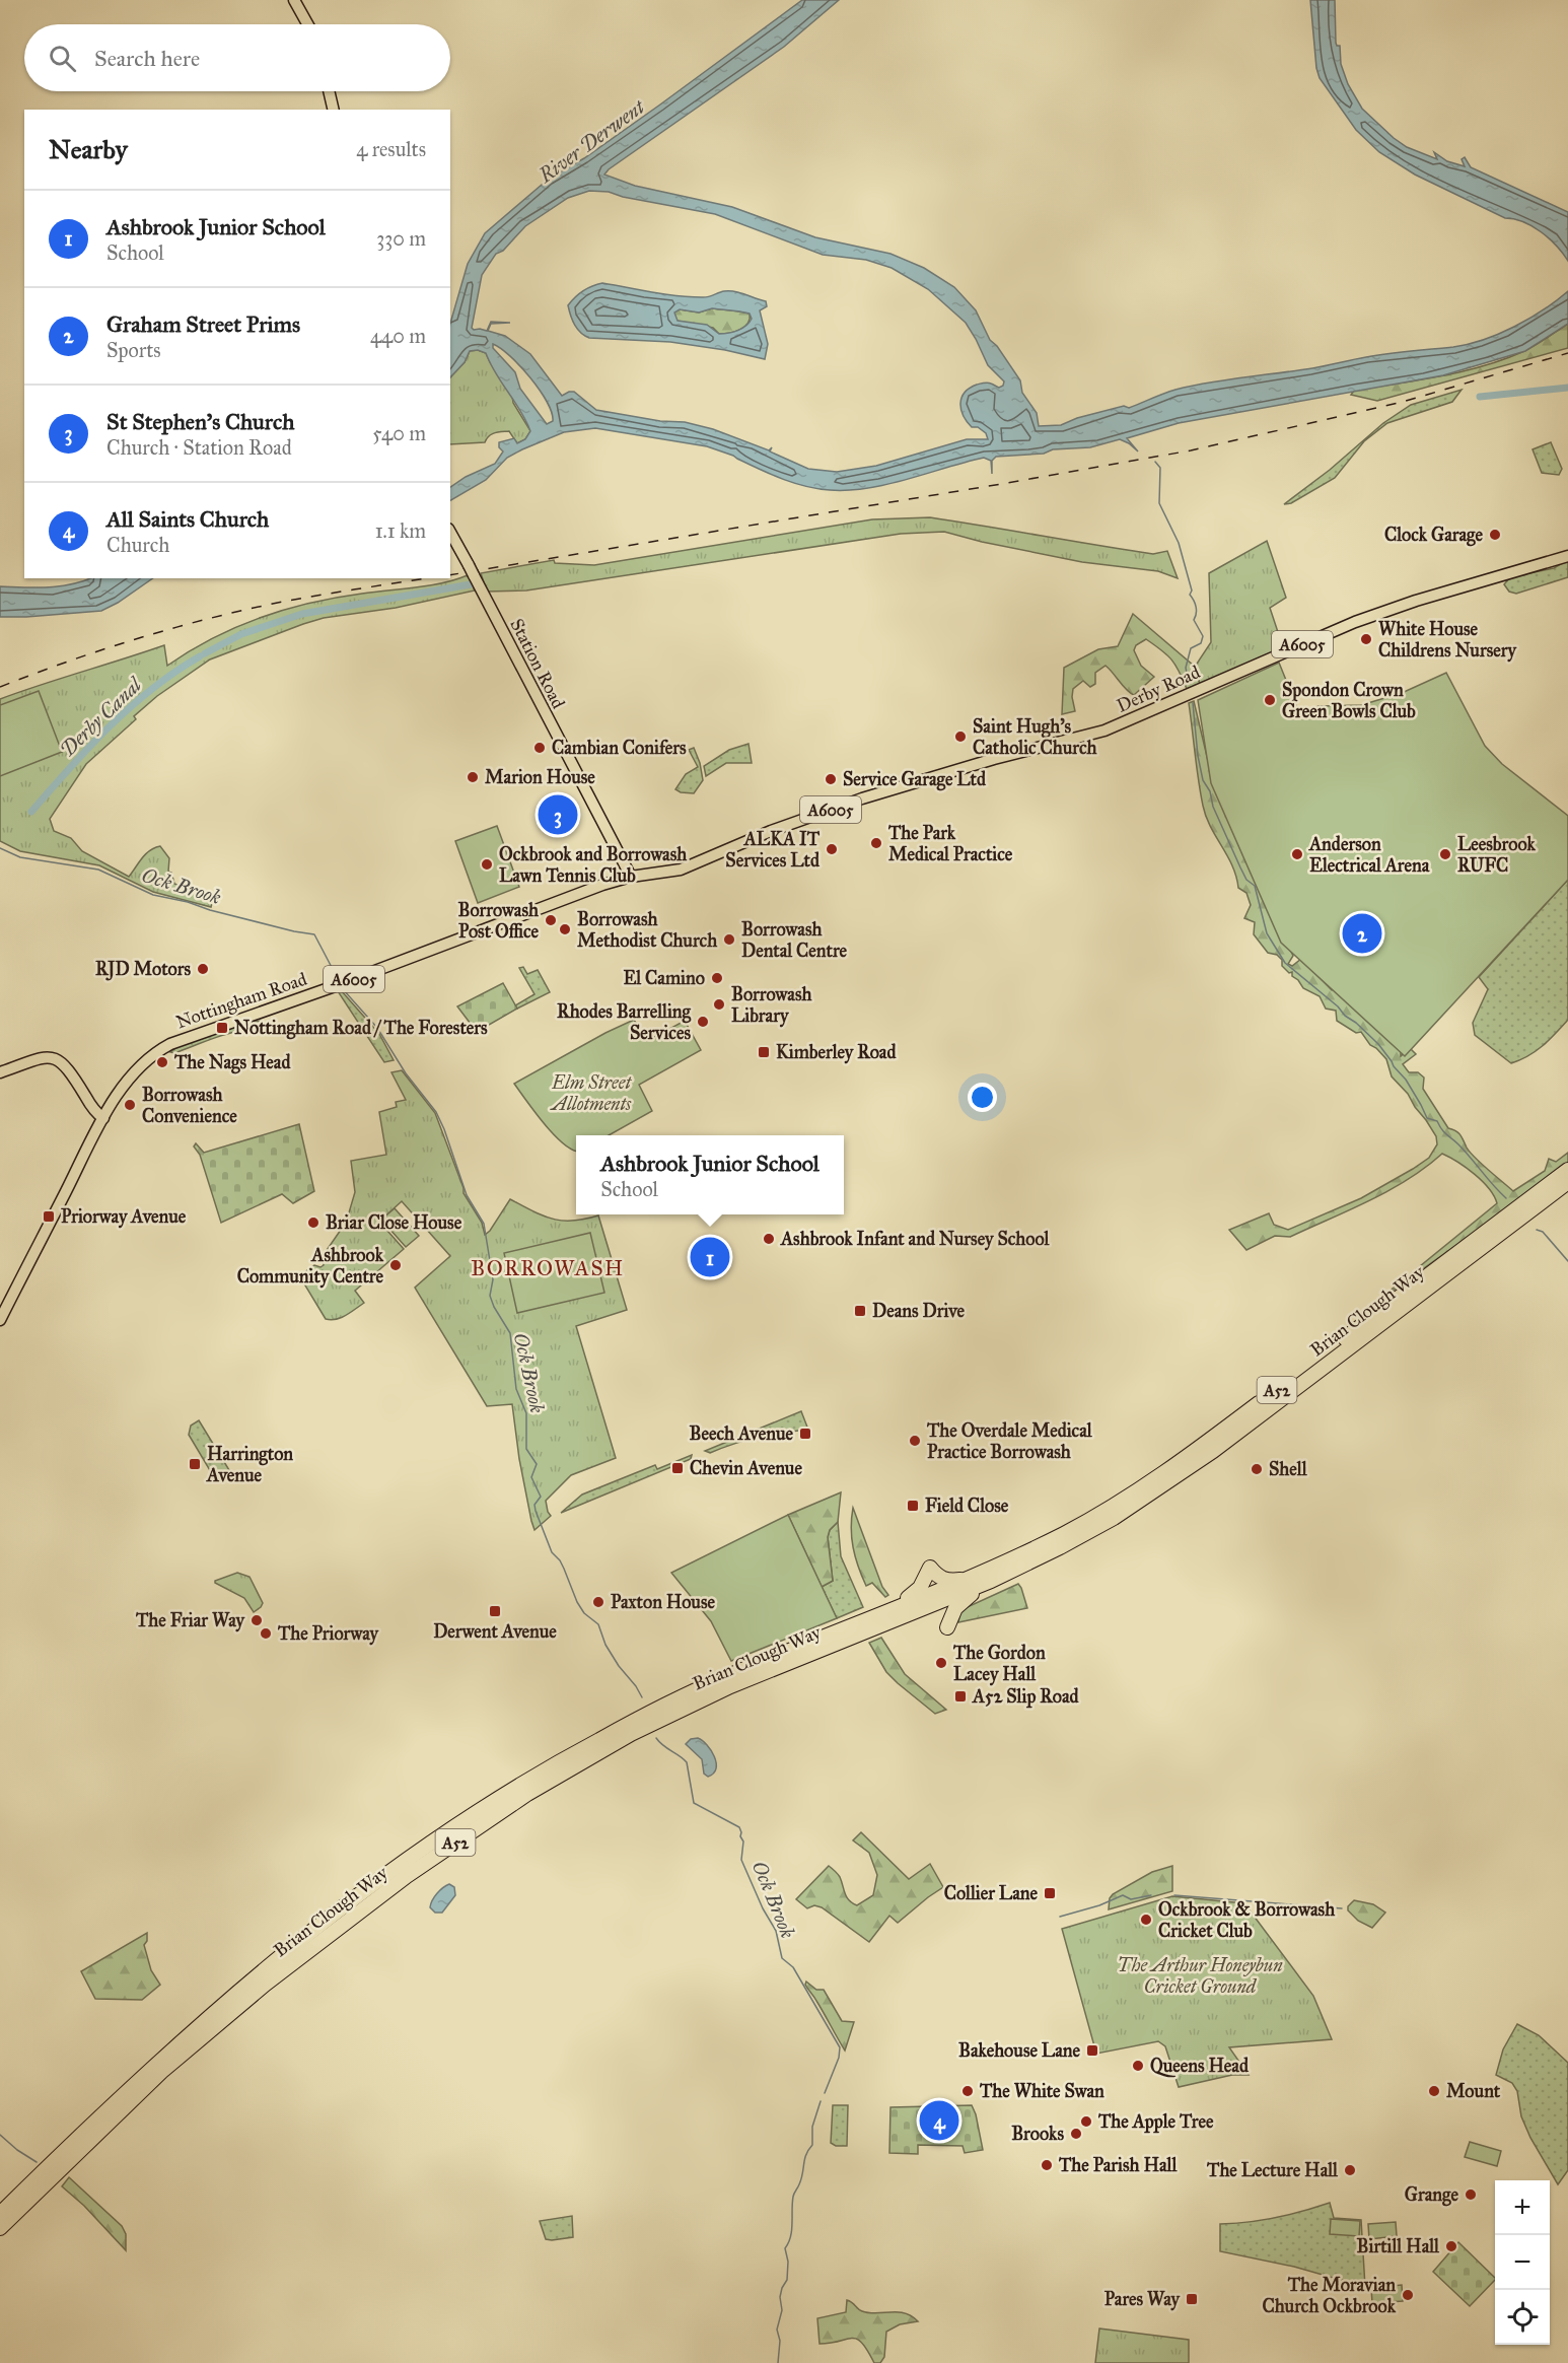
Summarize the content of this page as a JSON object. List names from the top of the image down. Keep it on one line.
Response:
{"streets":{"highway":["Brian Clough Way","A52"],"main road":["A6005","Station Road","Derby Road","Nottingham Road"]},"crossings":[["Station Road","Derby Road"],["Station Road","Nottingham Road"],["Derby Road","Nottingham Road"]],"districts":["BORROWASH"],"water":["River Derwent","Derby Canal","Ock Brook"],"parks":["Elm Street Allotments","The Arthur Honeybun Cricket Ground"],"places":{"other":["Clock Garage","White House Childrens Nursery","Spondon Crown Green Bowls Club","Saint Hugh's Catholic Church","Cambian Conifers","Marion House","Service Garage Ltd","The Park Medical Practice","ALKA IT Services Ltd","Anderson Electrical Arena","Leesbrook RUFC","Ockbrook and Borrowash Lawn Tennis Club","Borrowash Post Office","Borrowash Methodist Church","Borrowash Dental Centre","RJD Motors","El Camino","Borrowash Library","Rhodes Barrelling Services","The Nags Head","Borrowash Convenience","Briar Close House","Ashbrook Infant and Nursey School","Ashbrook Community Centre","The Overdale Medical Practice Borrowash","Shell","Paxton House","The Friar Way","The Priorway","The Gordon Lacey Hall","Ockbrook & Borrowash Cricket Club","Queens Head","The White Swan","Mount","The Apple Tree","Brooks","The Parish Hall","The Lecture Hall","Grange","Birtill Hall","The Moravian Church Ockbrook"],"transit":["Nottingham Road / The Foresters","Kimberley Road","Priorway Avenue","Deans Drive","Beech Avenue","Harrington Avenue","Chevin Avenue","Field Close","Derwent Avenue","A52 Slip Road","Collier Lane","Bakehouse Lane","Pares Way"]},"page":{"search":"Search here","heading":["Nearby","4 results"],"list":[{"mark":"1","name":"Ashbrook Junior School","note":"School","value":"330 m"},{"mark":"2","name":"Graham Street Prims","note":"Sports","value":"440 m"},{"mark":"3","name":"St Stephen's Church","note":"Church · Station Road","value":"540 m"},{"mark":"4","name":"All Saints Church","note":"Church","value":"1.1 km"}],"pins":["3","2","1","4"],"popup":["Ashbrook Junior School","School"],"map_buttons":["+","−"]}}
